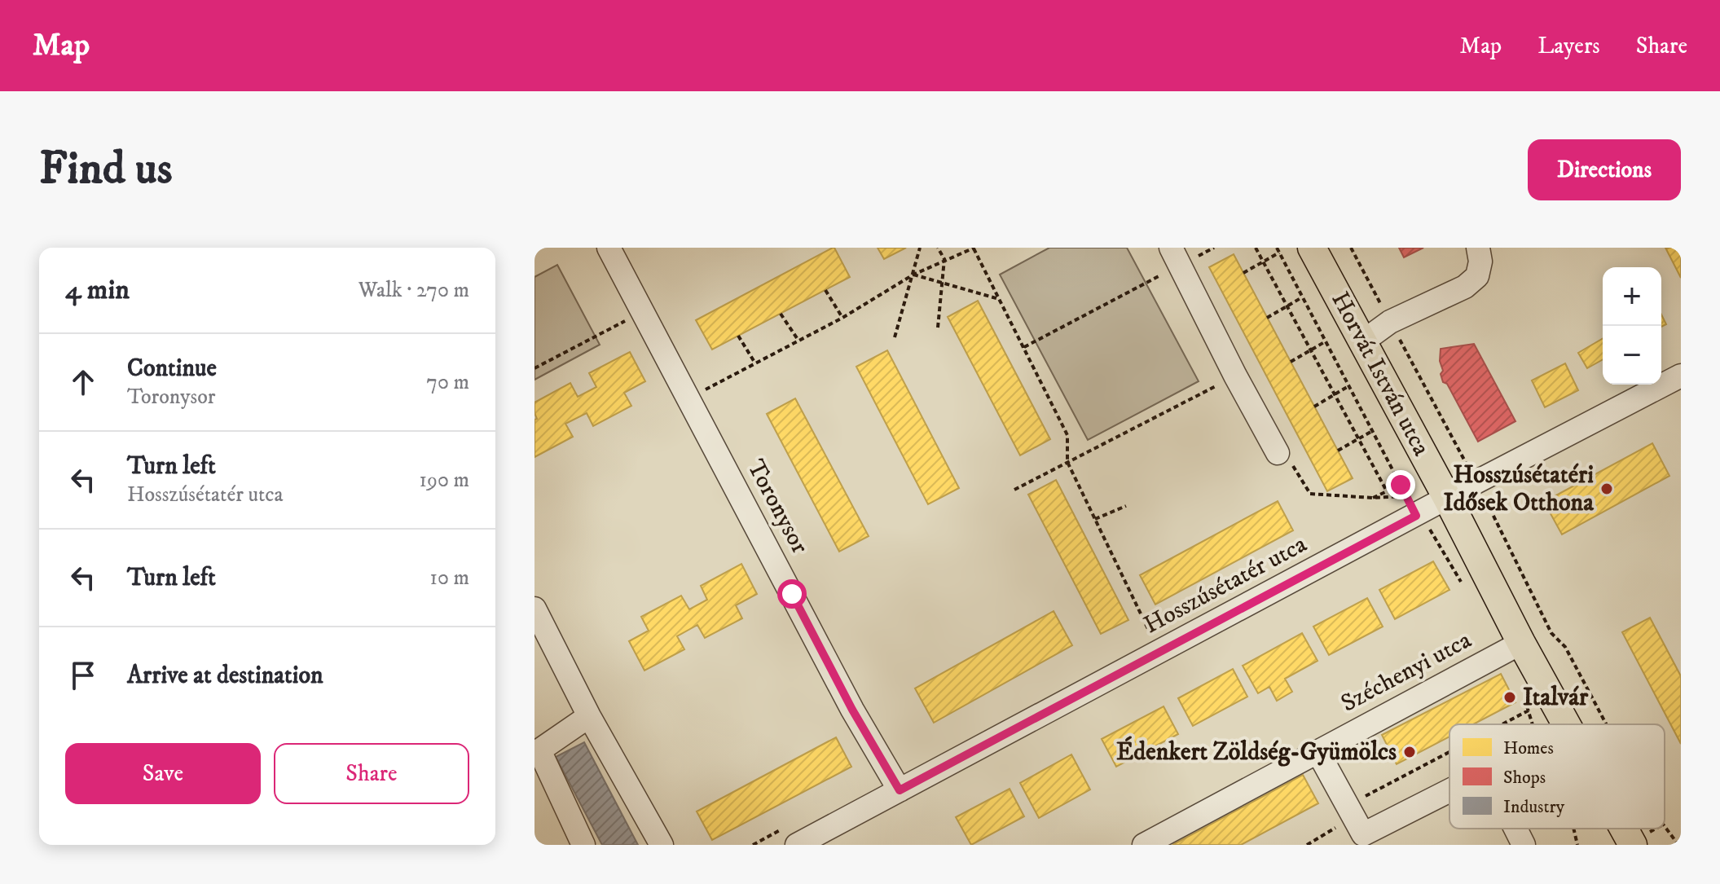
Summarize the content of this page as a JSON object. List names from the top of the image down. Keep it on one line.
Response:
{"streets":{"main road":["Horvát István utca"],"street":["Toronysor","Hosszúsétatér utca","Széchenyi utca"]},"crossings":[["Horvát István utca","Hosszúsétatér utca"],["Horvát István utca","Széchenyi utca"],["Toronysor","Hosszúsétatér utca"]],"places":["Hosszúsétatéri Idősek Otthona","Italvár","Édenkert Zöldség-Gyümölcs"],"legend":["Homes","Shops","Industry"],"page":{"header":"Map","nav":["Map","Layers","Share"],"buttons":["Directions",["Save","Share"]],"title":"Find us","heading":["4 min","Walk · 270 m"],"map_buttons":["+","−"],"list":[["Continue","Toronysor","70 m"],["Turn left","Hosszúsétatér utca","190 m"],["Turn left","10 m"],"Arrive at destination"]}}
